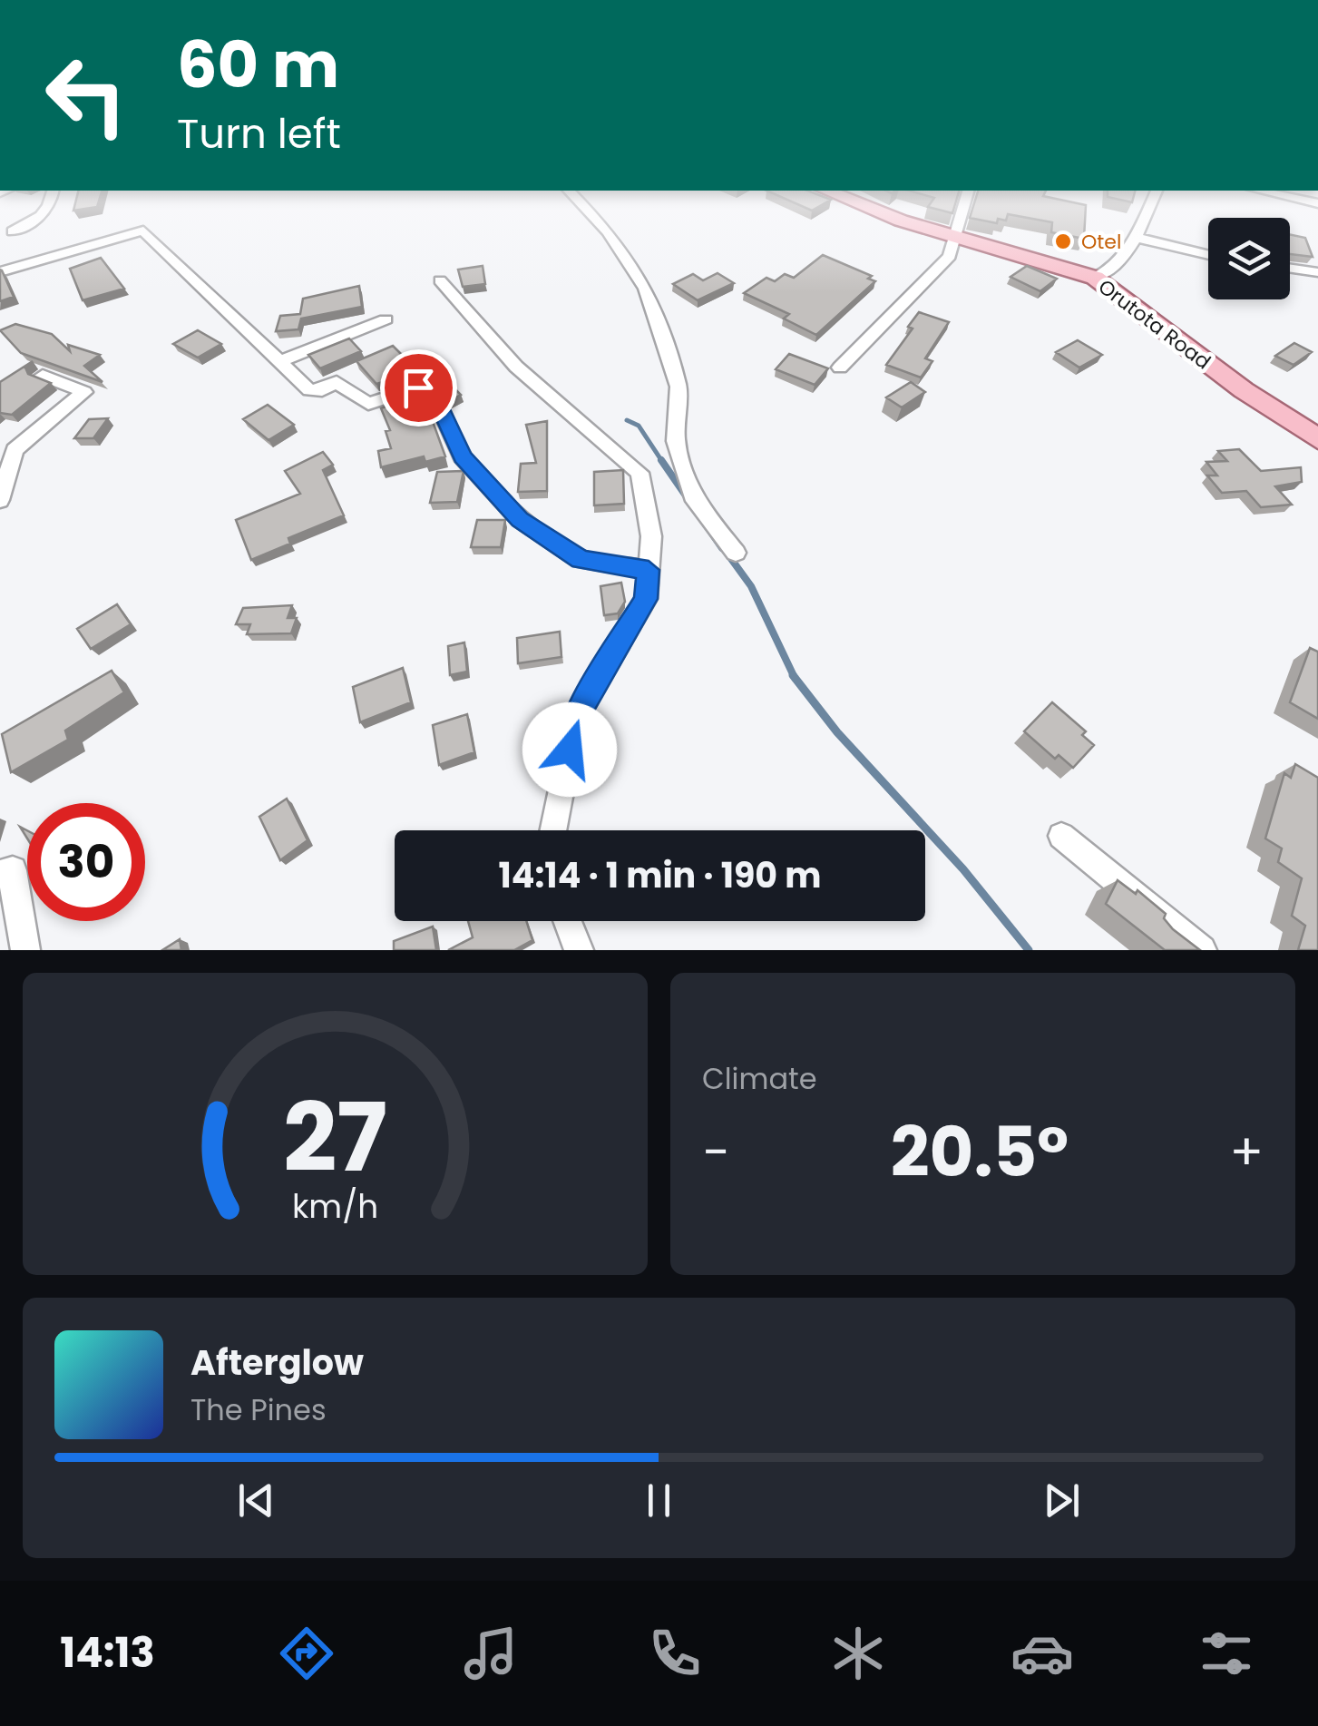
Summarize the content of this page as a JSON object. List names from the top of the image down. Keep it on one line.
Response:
{"streets":{"main road":["Orutota Road"]},"places":["Otel"],"page":{"turn":["60 m","Turn left"],"limit":"30","trip":"14:14 · 1 min · 190 m","tile":"Climate","heat":["−","20.5°","+"],"song":["Afterglow","The Pines"],"tabs":"14:13","gauge":["27","km/h"]}}
